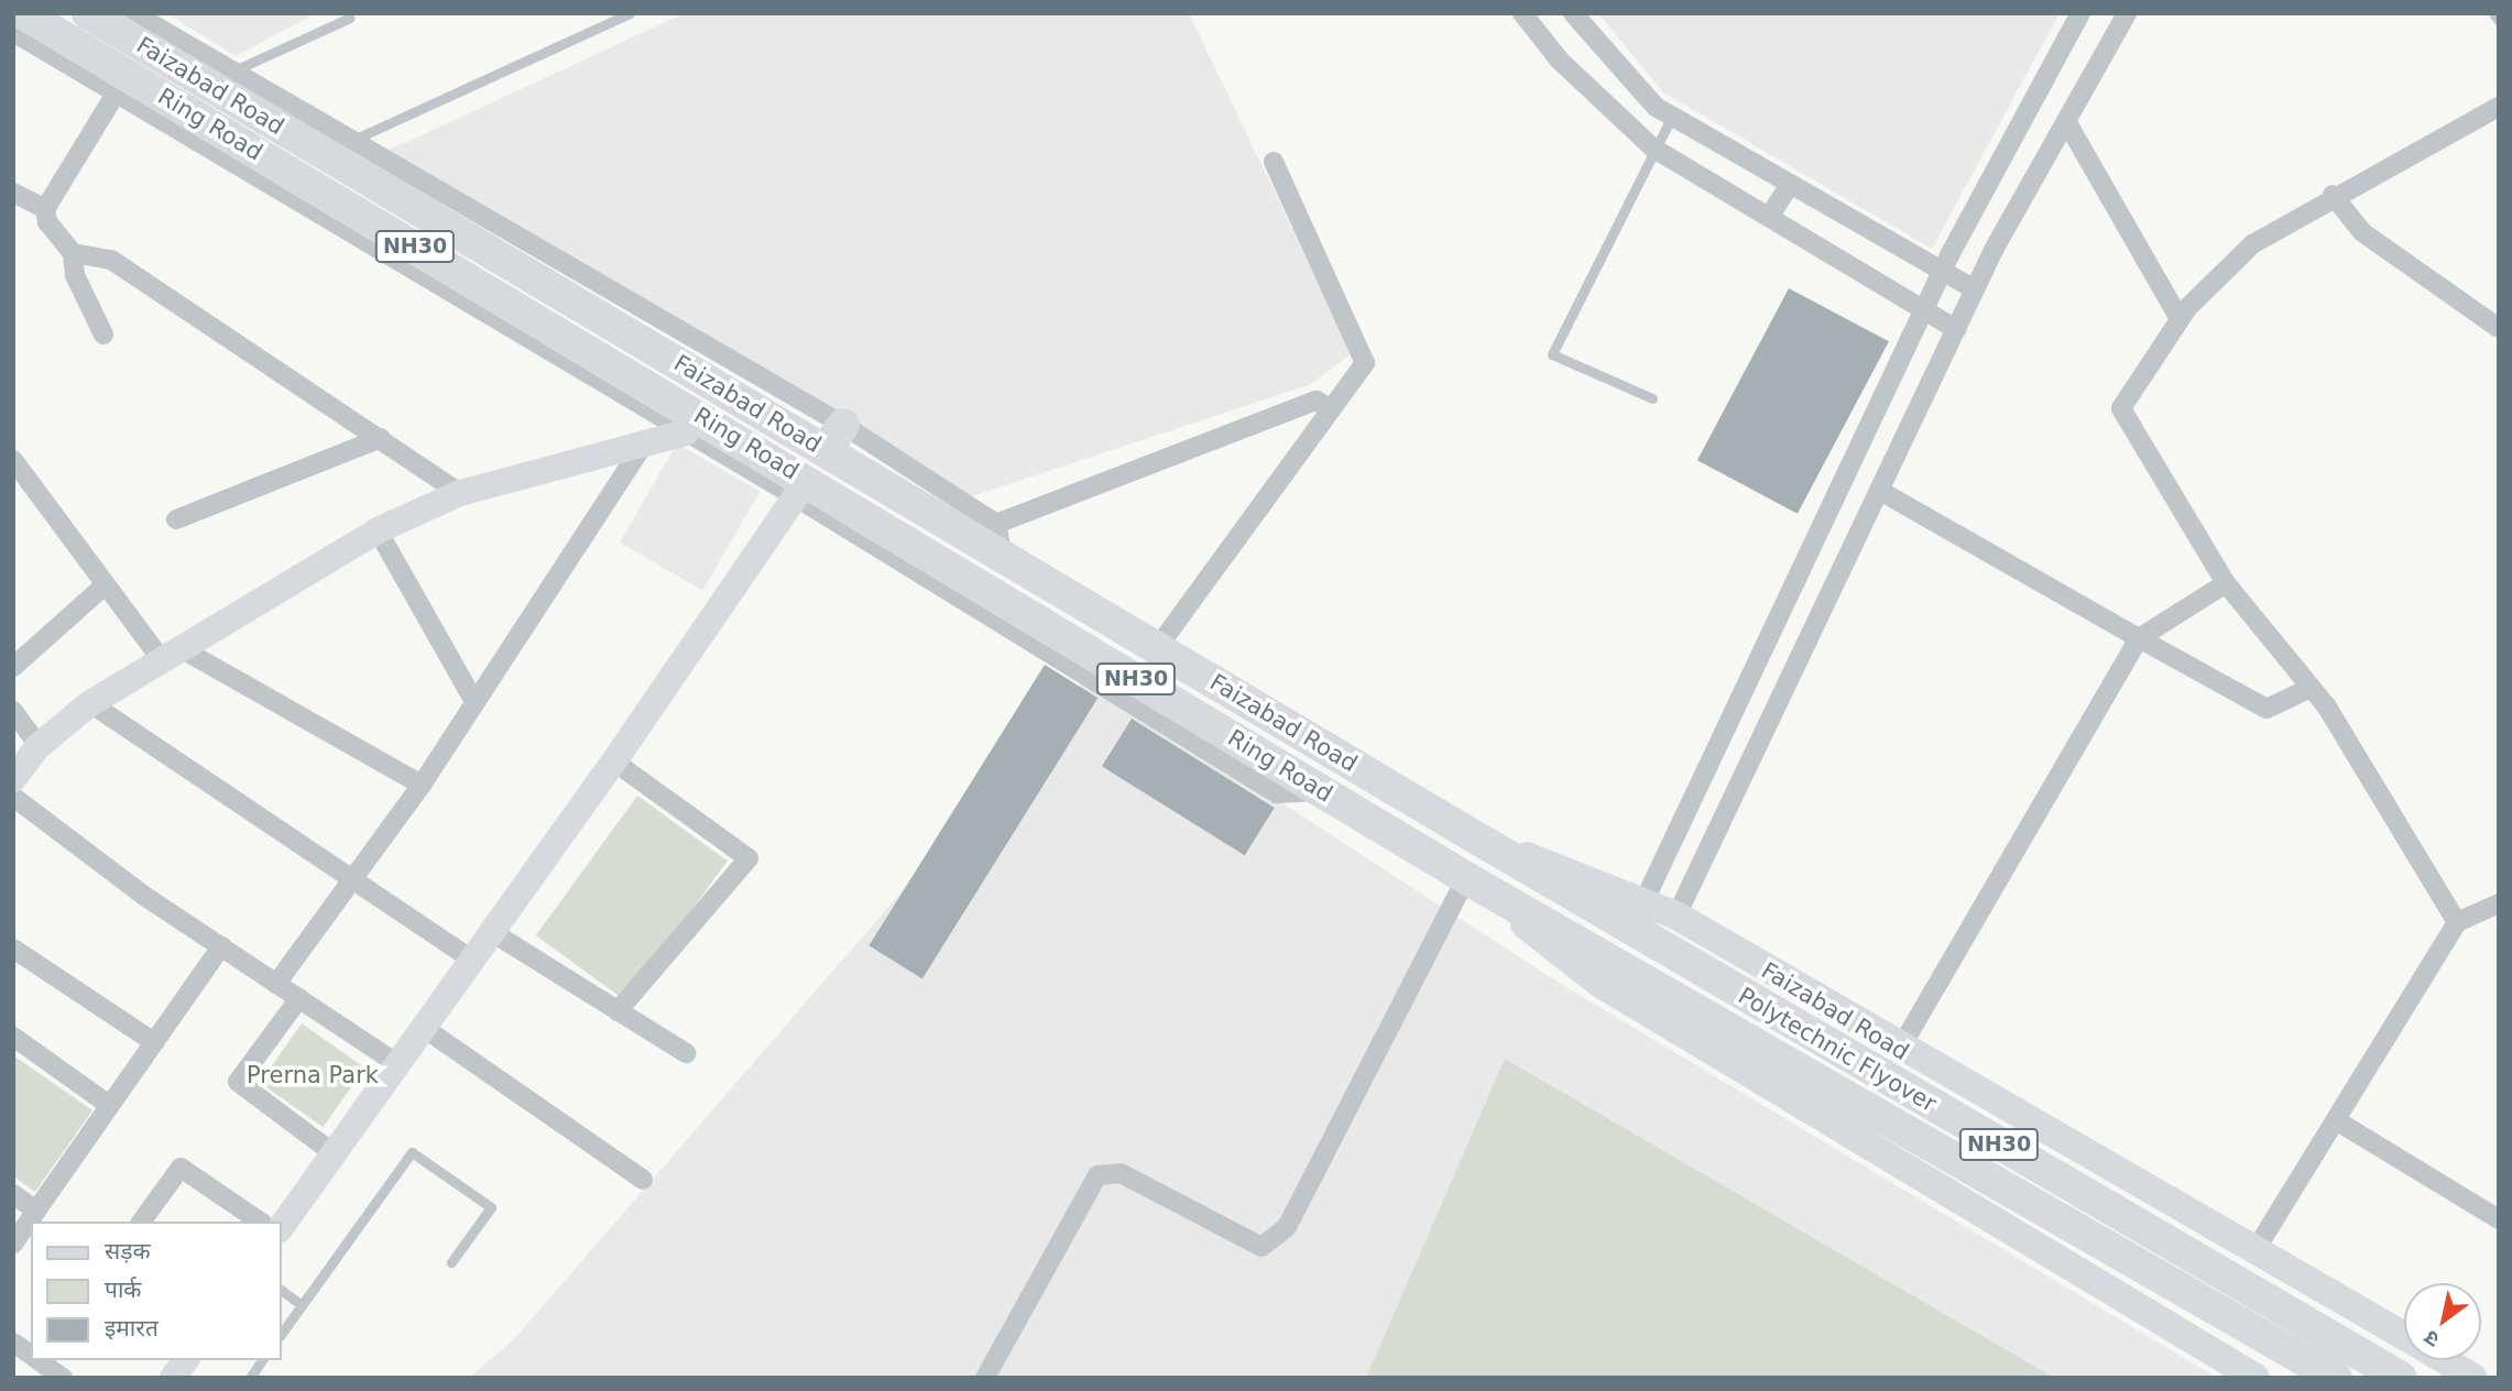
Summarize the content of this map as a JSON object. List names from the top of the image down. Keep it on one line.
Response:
{"streets":{"highway":["Faizabad Road","Ring Road","NH30","Polytechnic Flyover"]},"crossings":[["Faizabad Road","Polytechnic Flyover"],["Ring Road","Polytechnic Flyover"]],"parks":["Prerna Park"],"legend":["सड़क","पार्क","इमारत"],"north":"bottom left"}
